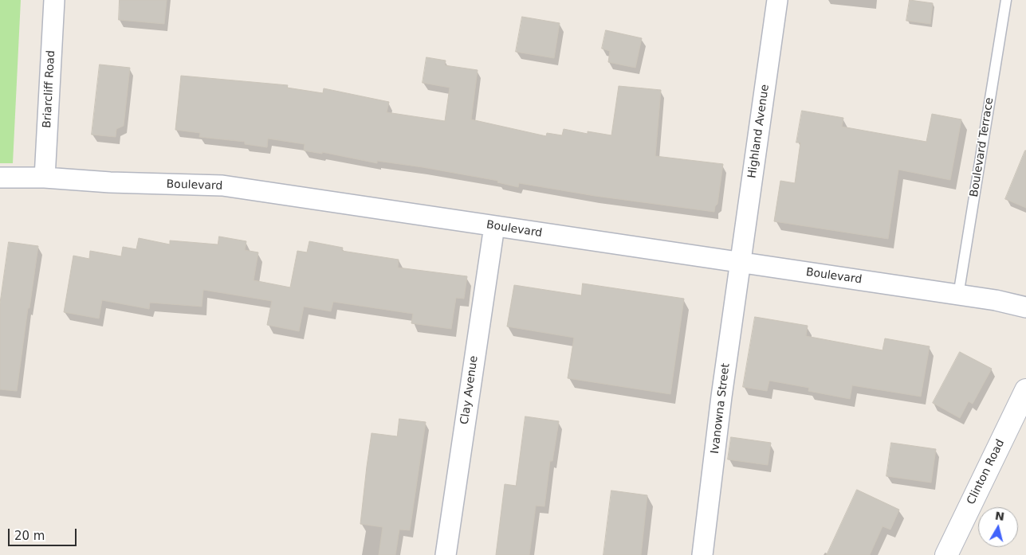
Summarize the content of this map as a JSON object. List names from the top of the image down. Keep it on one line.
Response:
{"streets":{"street":["Briarcliff Road","Highland Avenue","Boulevard","Clay Avenue","Ivanowna Street","Clinton Road"],"lane":["Boulevard Terrace"]},"crossings":[["Briarcliff Road","Boulevard"],["Highland Avenue","Boulevard"],["Highland Avenue","Ivanowna Street"],["Boulevard Terrace","Boulevard"],["Boulevard","Clay Avenue"],["Boulevard","Ivanowna Street"]],"scale_bar":"20 m","north":"top"}
